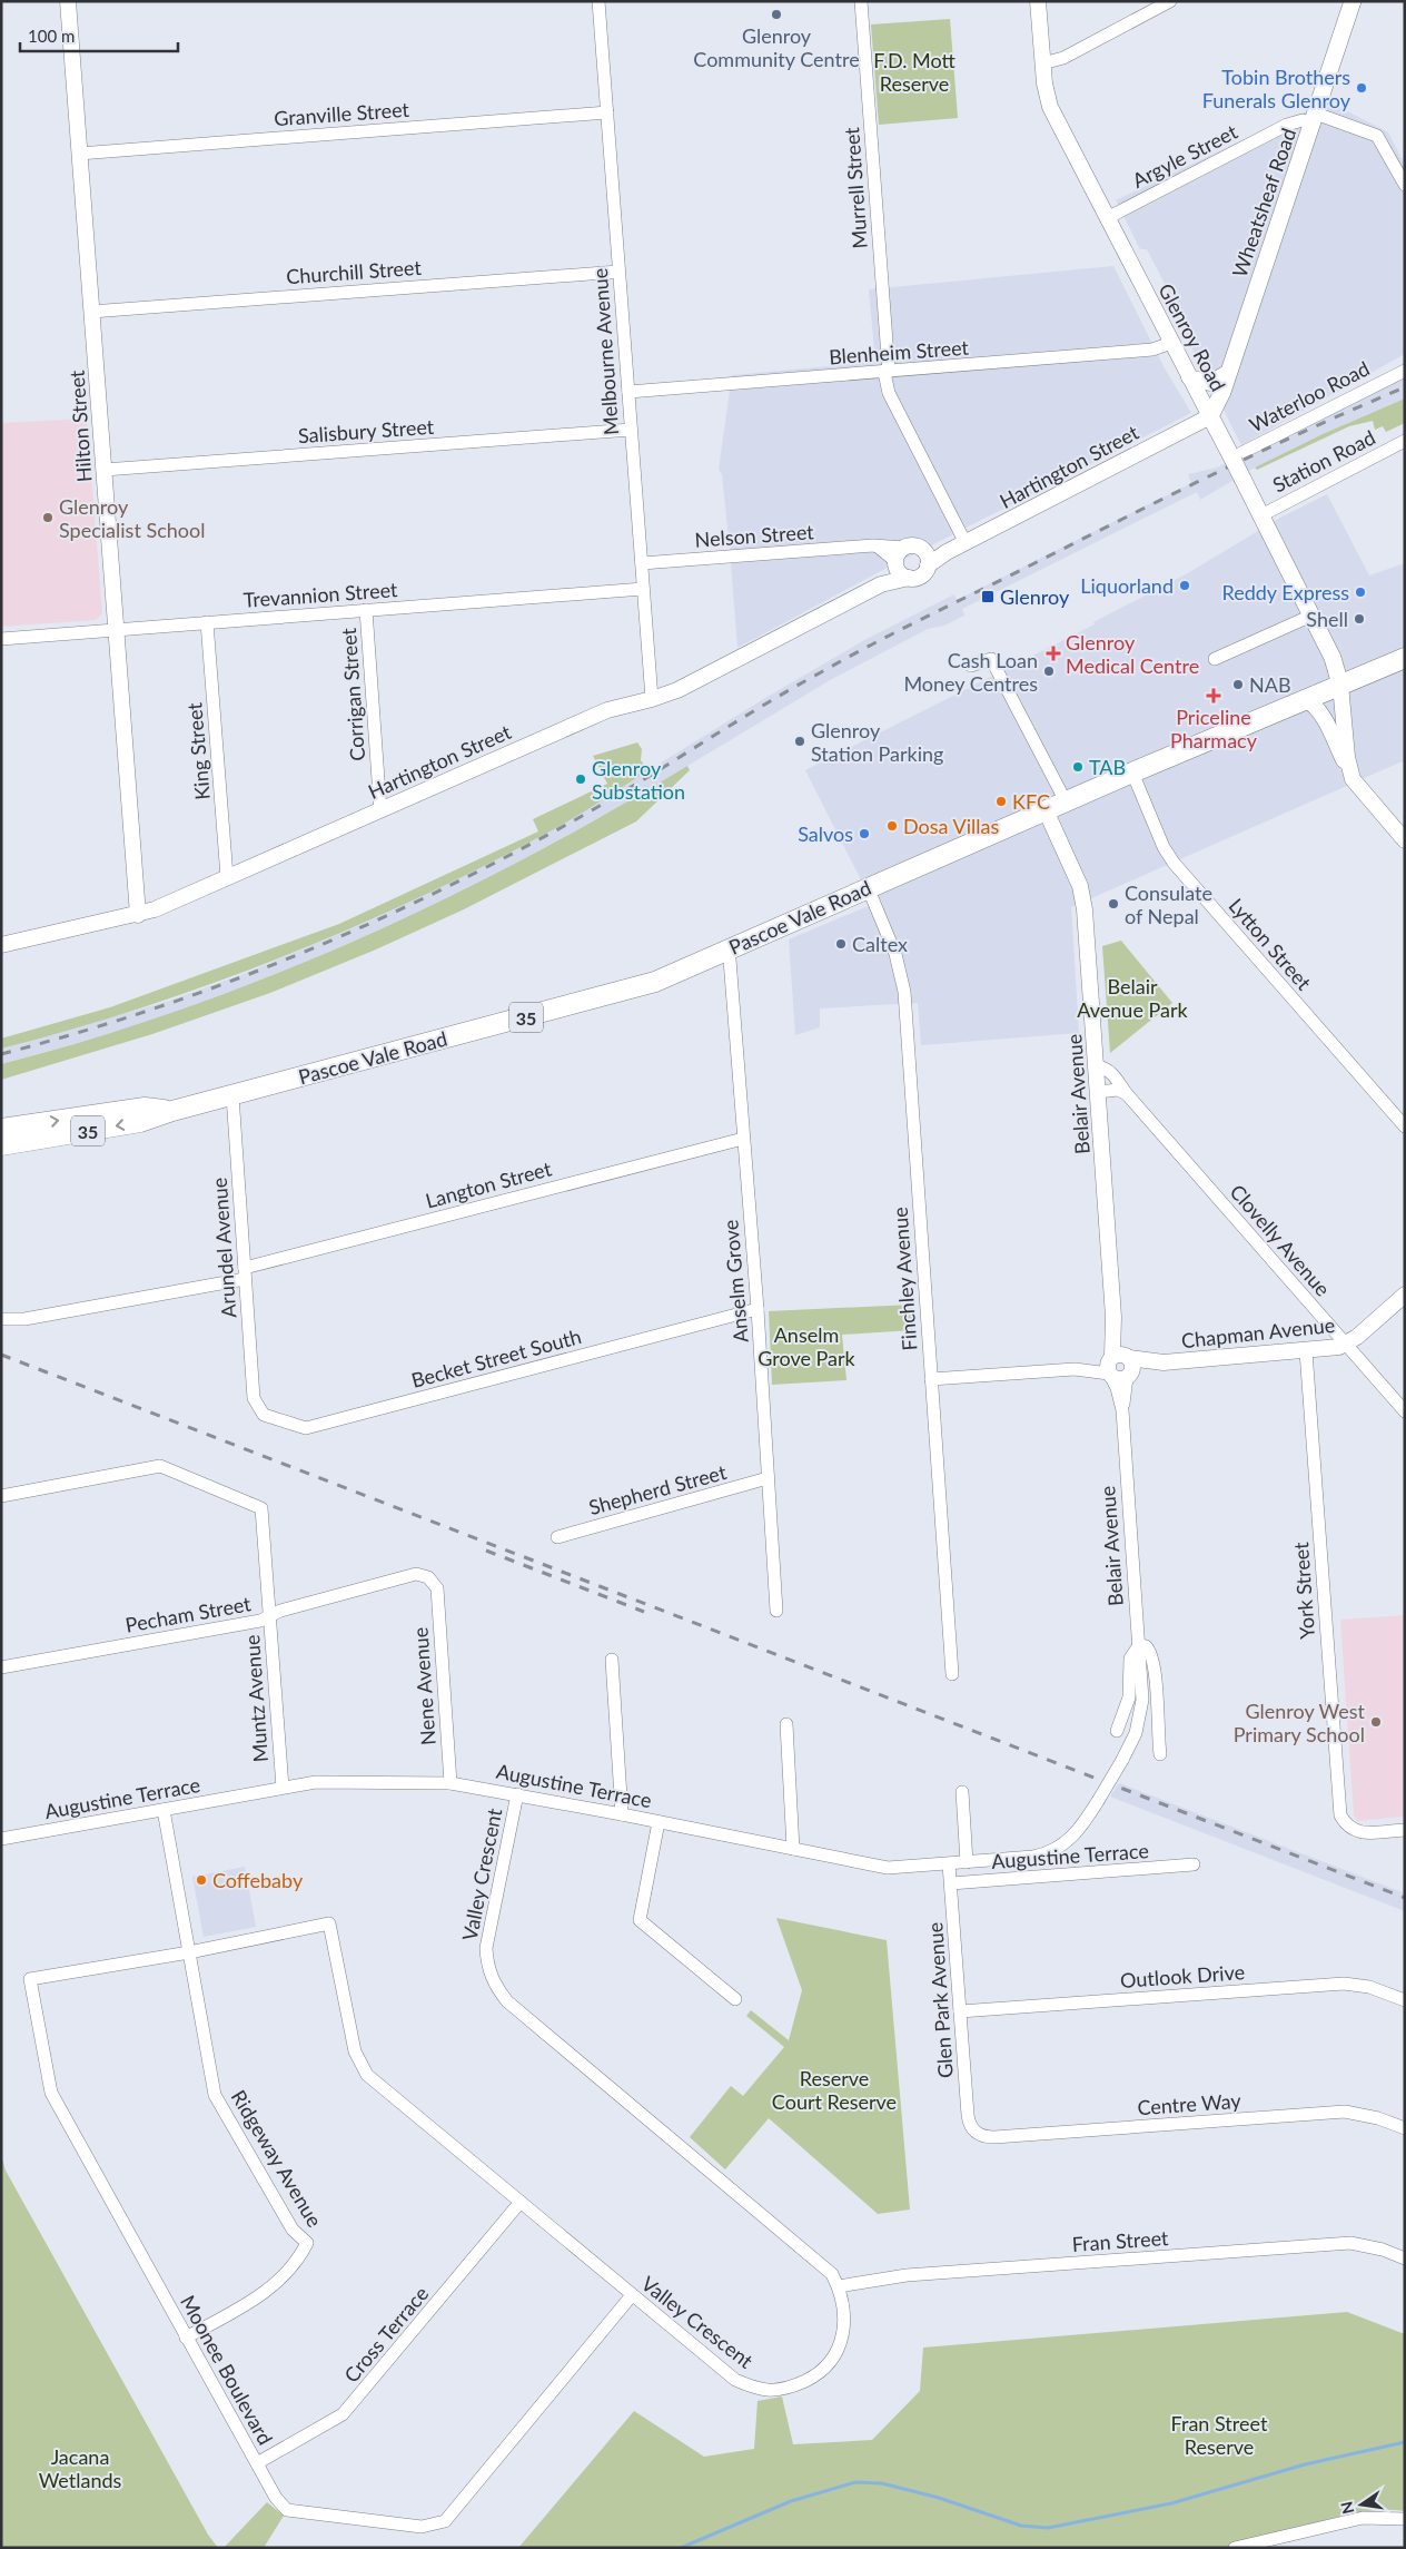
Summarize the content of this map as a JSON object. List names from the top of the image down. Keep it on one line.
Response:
{"streets":{"main road":["Wheatsheaf Road","Glenroy Road","Pascoe Vale Road","35"],"street":["Granville Street","Argyle Street","Murrell Street","Churchill Street","Melbourne Avenue","Blenheim Street","Waterloo Road","Hilton Street","Salisbury Street","Station Road","Hartington Street","Nelson Street","Trevannion Street","Corrigan Street","King Street","Lytton Street","Belair Avenue","Langton Street","Clovelly Avenue","Arundel Avenue","Finchley Avenue","Anselm Grove","Chapman Avenue","Becket Street South","Shepherd Street","York Street","Pecham Street","Nene Avenue","Muntz Avenue","Augustine Terrace","Valley Crescent","Outlook Drive","Glen Park Avenue","Centre Way","Ridgeway Avenue","Fran Street","Cross Terrace","Moonee Boulevard"]},"crossings":[["Granville Street","Melbourne Avenue"],["Granville Street","Hilton Street"],["Argyle Street","Wheatsheaf Road"],["Argyle Street","Glenroy Road"],["Murrell Street","Blenheim Street"],["Murrell Street","Hartington Street"],["Wheatsheaf Road","Glenroy Road"],["Wheatsheaf Road","Hartington Street"],["Churchill Street","Melbourne Avenue"],["Churchill Street","Hilton Street"],["Glenroy Road","Blenheim Street"],["Glenroy Road","Waterloo Road"],["Glenroy Road","Station Road"],["Glenroy Road","Hartington Street"],["Glenroy Road","Pascoe Vale Road"],["Melbourne Avenue","Blenheim Street"],["Melbourne Avenue","Salisbury Street"],["Melbourne Avenue","Hartington Street"],["Melbourne Avenue","Nelson Street"],["Melbourne Avenue","Trevannion Street"],["Hilton Street","Salisbury Street"],["Hilton Street","Hartington Street"],["Hilton Street","Trevannion Street"],["Hartington Street","Nelson Street"],["Hartington Street","Corrigan Street"],["Hartington Street","King Street"],["Trevannion Street","Corrigan Street"],["Trevannion Street","King Street"],["Pascoe Vale Road","Lytton Street"],["Pascoe Vale Road","Belair Avenue"],["Pascoe Vale Road","Arundel Avenue"],["Pascoe Vale Road","Finchley Avenue"],["Pascoe Vale Road","Anselm Grove"],["Belair Avenue","Clovelly Avenue"],["Belair Avenue","Chapman Avenue"],["Belair Avenue","Augustine Terrace"],["Langton Street","Arundel Avenue"],["Langton Street","Anselm Grove"],["Clovelly Avenue","Chapman Avenue"],["Arundel Avenue","Becket Street South"],["Anselm Grove","Becket Street South"],["Anselm Grove","Shepherd Street"],["Chapman Avenue","York Street"],["Pecham Street","Nene Avenue"],["Pecham Street","Muntz Avenue"],["Nene Avenue","Augustine Terrace"],["Muntz Avenue","Augustine Terrace"],["Augustine Terrace","Valley Crescent"],["Augustine Terrace","Glen Park Avenue"],["Augustine Terrace","Ridgeway Avenue"],["Valley Crescent","Ridgeway Avenue"],["Valley Crescent","Fran Street"],["Valley Crescent","Cross Terrace"],["Valley Crescent","Moonee Boulevard"],["Outlook Drive","Glen Park Avenue"],["Glen Park Avenue","Centre Way"],["Ridgeway Avenue","Moonee Boulevard"],["Cross Terrace","Moonee Boulevard"]],"parks":["F.D. Mott Reserve","Belair Avenue Park","Anselm Grove Park","Reserve Court Reserve","Fran Street Reserve","Jacana Wetlands"],"places":{"other":["Glenroy Community Centre","Tobin Brothers Funerals Glenroy","Glenroy Specialist School","Liquorland","Reddy Express","Shell","Cash Loan Money Centres","NAB","Glenroy Station Parking","TAB","Glenroy Substation","KFC","Dosa Villas","Salvos","Consulate of Nepal","Caltex","Glenroy West Primary School","Coffebaby"],"transit":["Glenroy"],"health":["Glenroy Medical Centre","Priceline Pharmacy"]},"scale_bar":"100 m","north":"left"}
